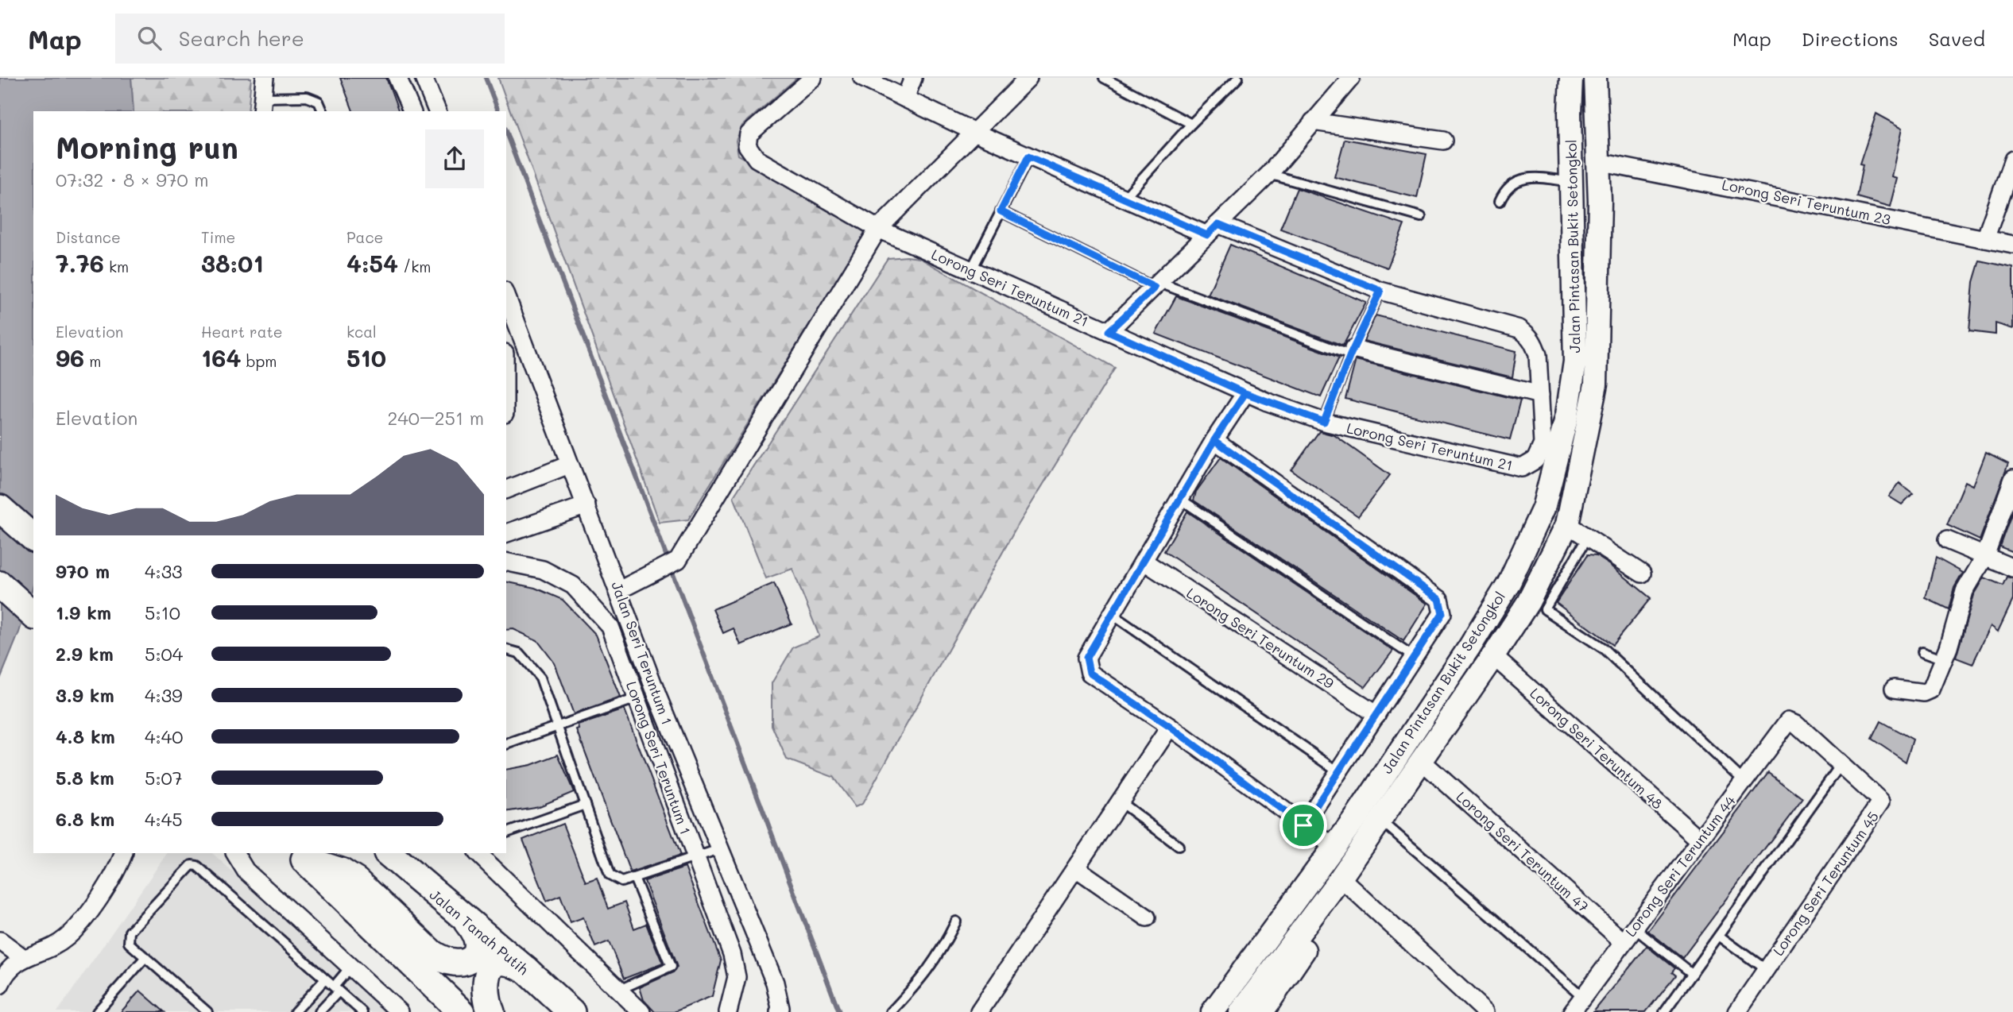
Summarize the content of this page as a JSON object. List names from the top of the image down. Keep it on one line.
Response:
{"streets":{"highway":["Jalan Tanah Putih"],"main road":["Jalan Pintasan Bukit Setongkol"],"street":["Lorong Seri Teruntum 23","Lorong Seri Teruntum 21","Lorong Seri Teruntum 29","Jalan Seri Teruntum 1","Lorong Seri Teruntum 48","Lorong Seri Teruntum 1","Lorong Seri Teruntum 47","Lorong Seri Teruntum 44","Lorong Seri Teruntum 45"]},"crossings":[["Lorong Seri Teruntum 23","Jalan Pintasan Bukit Setongkol"],["Jalan Pintasan Bukit Setongkol","Lorong Seri Teruntum 48"],["Jalan Pintasan Bukit Setongkol","Lorong Seri Teruntum 47"],["Lorong Seri Teruntum 48","Lorong Seri Teruntum 44"],["Lorong Seri Teruntum 47","Lorong Seri Teruntum 44"],["Lorong Seri Teruntum 44","Lorong Seri Teruntum 45"]],"page":{"header":"Map","search":"Search here","nav":["Map","Directions","Saved"],"heading":["Morning run","07:32 · 8 × 970 m"],"stats":[["Distance","7.76 km"],["Time","38:01"],["Pace","4:54 /km"],["Elevation","96 m"],["Heart rate","164 bpm"],["kcal","510"]],"chart":["Elevation","240–251 m"],"list":[{"name":"970 m","note":"4:33"},{"name":"1.9 km","note":"5:10"},{"name":"2.9 km","note":"5:04"},{"name":"3.9 km","note":"4:39"},{"name":"4.8 km","note":"4:40"},{"name":"5.8 km","note":"5:07"},{"name":"6.8 km","note":"4:45"}]}}
